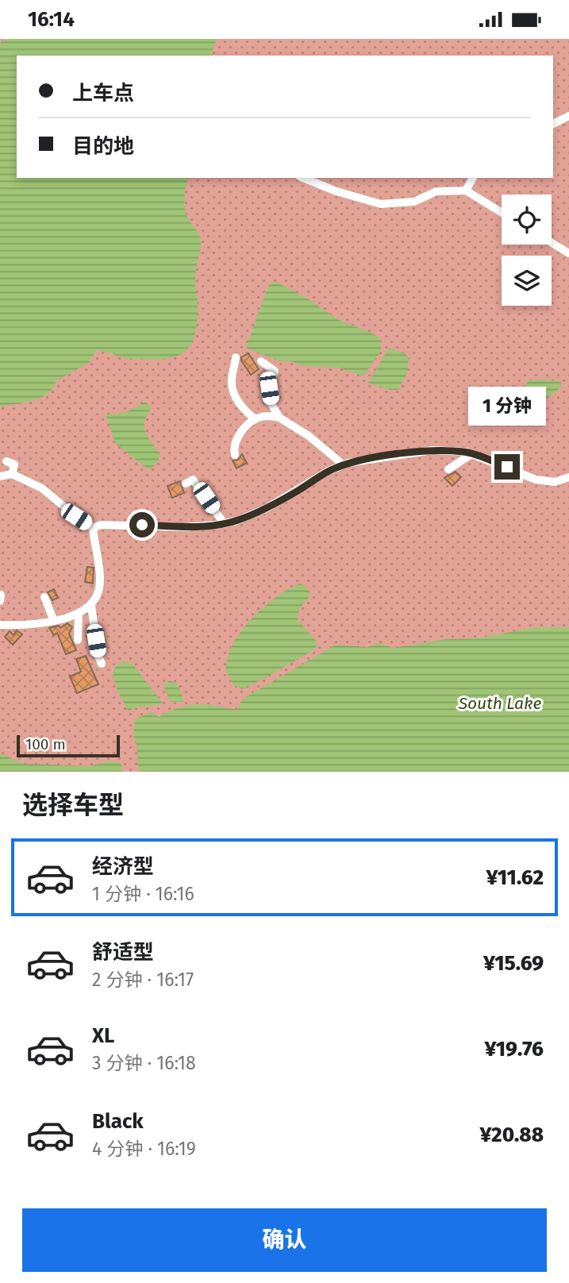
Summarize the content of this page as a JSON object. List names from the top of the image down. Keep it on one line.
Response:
{"water":["South Lake"],"scale_bar":"100 m","page":{"status":"16:14","banner":["上车点","目的地"],"bubble":"1 分钟","scale":"100 m","heading":"选择车型","list":[{"name":"经济型","note":"1 分钟 · 16:16","value":"¥11.62"},{"name":"舒适型","note":"2 分钟 · 16:17","value":"¥15.69"},{"name":"XL","note":"3 分钟 · 16:18","value":"¥19.76"},{"name":"Black","note":"4 分钟 · 16:19","value":"¥20.88"}],"buttons":"确认"}}
